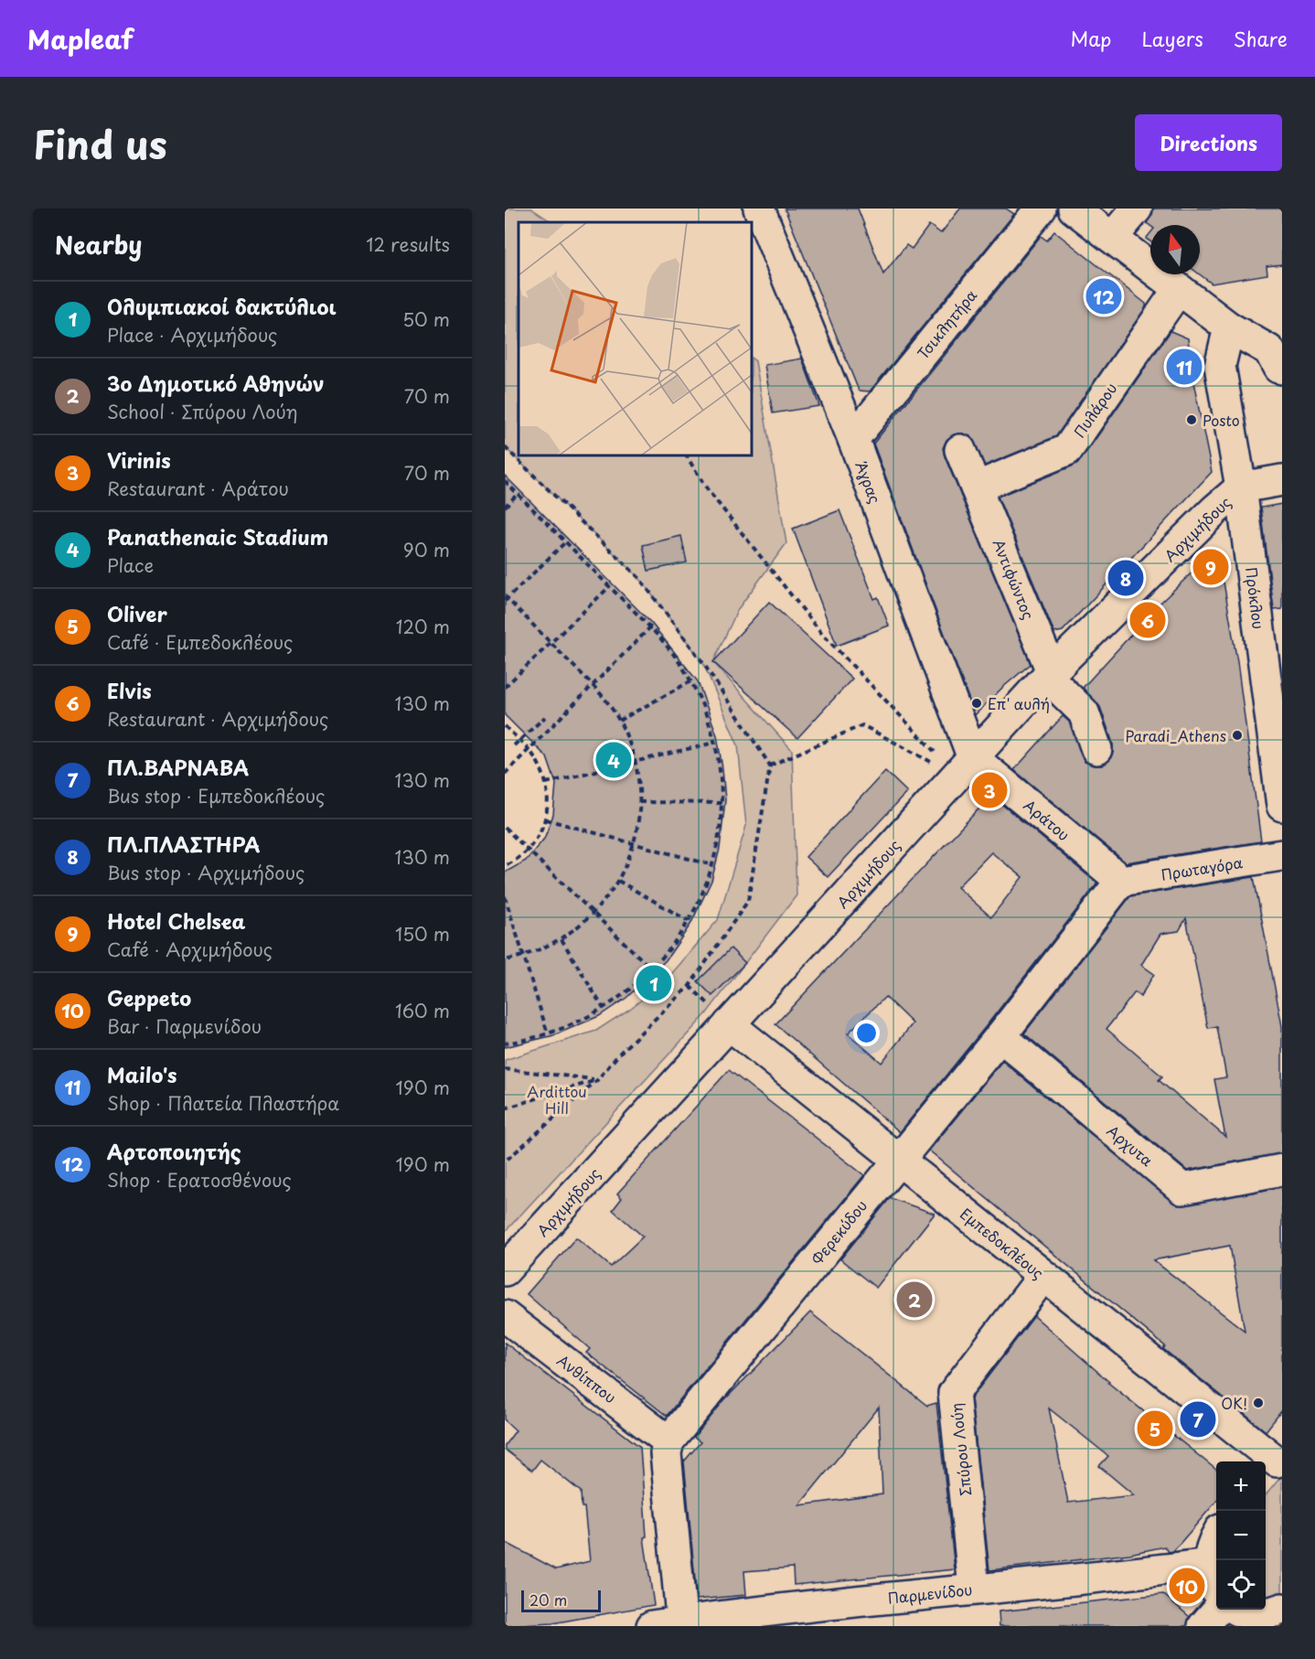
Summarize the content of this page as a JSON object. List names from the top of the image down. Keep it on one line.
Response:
{"streets":{"street":["Τσικλητήρα","Πυλάρου","Άγρας","Αρχιμήδους","Αντιφώντος","Πρόκλου","Αράτου","Πρωταγόρα","Αρχυτα","Φερεκύδου","Εμπεδοκλέους","Ανθίππου","Σπύρου Λούη","Παρμενίδου"]},"crossings":[["Τσικλητήρα","Άγρας"],["Πυλάρου","Αντιφώντος"],["Άγρας","Αρχιμήδους"],["Άγρας","Αράτου"],["Αρχιμήδους","Αντιφώντος"],["Αρχιμήδους","Πρόκλου"],["Αρχιμήδους","Αράτου"],["Αρχιμήδους","Εμπεδοκλέους"],["Αράτου","Πρωταγόρα"],["Αράτου","Φερεκύδου"],["Πρωταγόρα","Φερεκύδου"],["Αρχυτα","Φερεκύδου"],["Φερεκύδου","Εμπεδοκλέους"],["Φερεκύδου","Ανθίππου"],["Εμπεδοκλέους","Σπύρου Λούη"],["Σπύρου Λούη","Παρμενίδου"]],"parks":["Ardittou Hill"],"places":["Posto","Επ' αυλή","Paradi_Athens","OK!"],"scale_bar":"20 m","north":"top","page":{"header":"Mapleaf","nav":["Map","Layers","Share"],"title":"Find us","buttons":"Directions","heading":["Nearby","12 results"],"pins":["12","11","9","8","6","4","3","1","2","7","5","10"],"list":[{"mark":"1","name":"Ολυμπιακοί δακτύλιοι","note":"Place · Αρχιμήδους","value":"50 m"},{"mark":"2","name":"3ο Δημοτικό Αθηνών","note":"School · Σπύρου Λούη","value":"70 m"},{"mark":"3","name":"Virinis","note":"Restaurant · Αράτου","value":"70 m"},{"mark":"4","name":"Panathenaic Stadium","note":"Place","value":"90 m"},{"mark":"5","name":"Oliver","note":"Café · Εμπεδοκλέους","value":"120 m"},{"mark":"6","name":"Elvis","note":"Restaurant · Αρχιμήδους","value":"130 m"},{"mark":"7","name":"ΠΛ.ΒΑΡΝΑΒΑ","note":"Bus stop · Εμπεδοκλέους","value":"130 m"},{"mark":"8","name":"ΠΛ.ΠΛΑΣΤΗΡΑ","note":"Bus stop · Αρχιμήδους","value":"130 m"},{"mark":"9","name":"Hotel Chelsea","note":"Café · Αρχιμήδους","value":"150 m"},{"mark":"10","name":"Geppeto","note":"Bar · Παρμενίδου","value":"160 m"},{"mark":"11","name":"Mailo's","note":"Shop · Πλατεία Πλαστήρα","value":"190 m"},{"mark":"12","name":"Αρτοποιητής","note":"Shop · Ερατοσθένους","value":"190 m"}],"map_buttons":["+","−"],"scale":"20 m"}}
